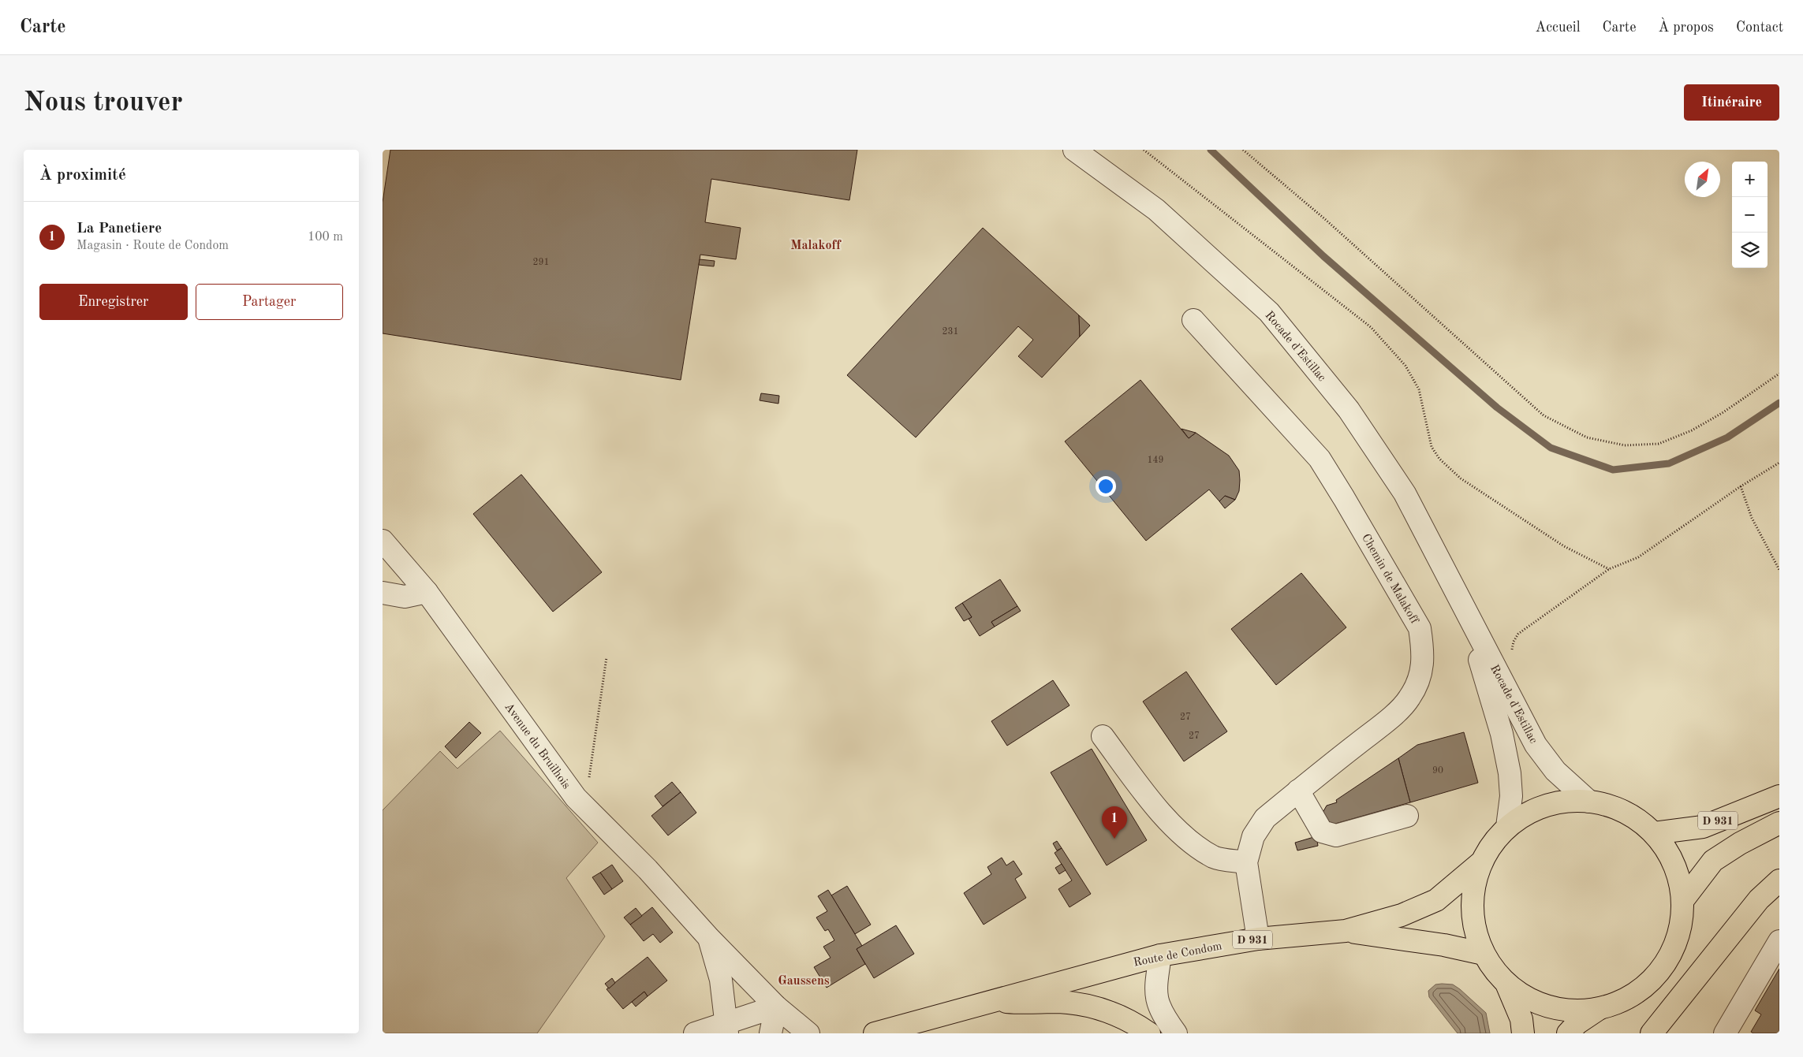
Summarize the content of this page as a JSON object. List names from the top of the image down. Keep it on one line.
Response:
{"streets":{"main road":["D 931","Route de Condom"],"street":["Rocade d'Estillac","Chemin de Malakoff","Avenue du Bruilhois"]},"crossings":[["Chemin de Malakoff","Route de Condom"]],"districts":["Malakoff","Gaussens"],"house_numbers":["291","231","149","27","27","90"],"north":"top right","page":{"header":"Carte","nav":["Accueil","Carte","À propos","Contact"],"buttons":["Itinéraire",["Enregistrer","Partager"]],"title":"Nous trouver","heading":"À proximité","map_buttons":["+","−"],"list":[{"mark":"1","name":"La Panetiere","note":"Magasin · Route de Condom","value":"100 m"}],"pins":"1"}}
